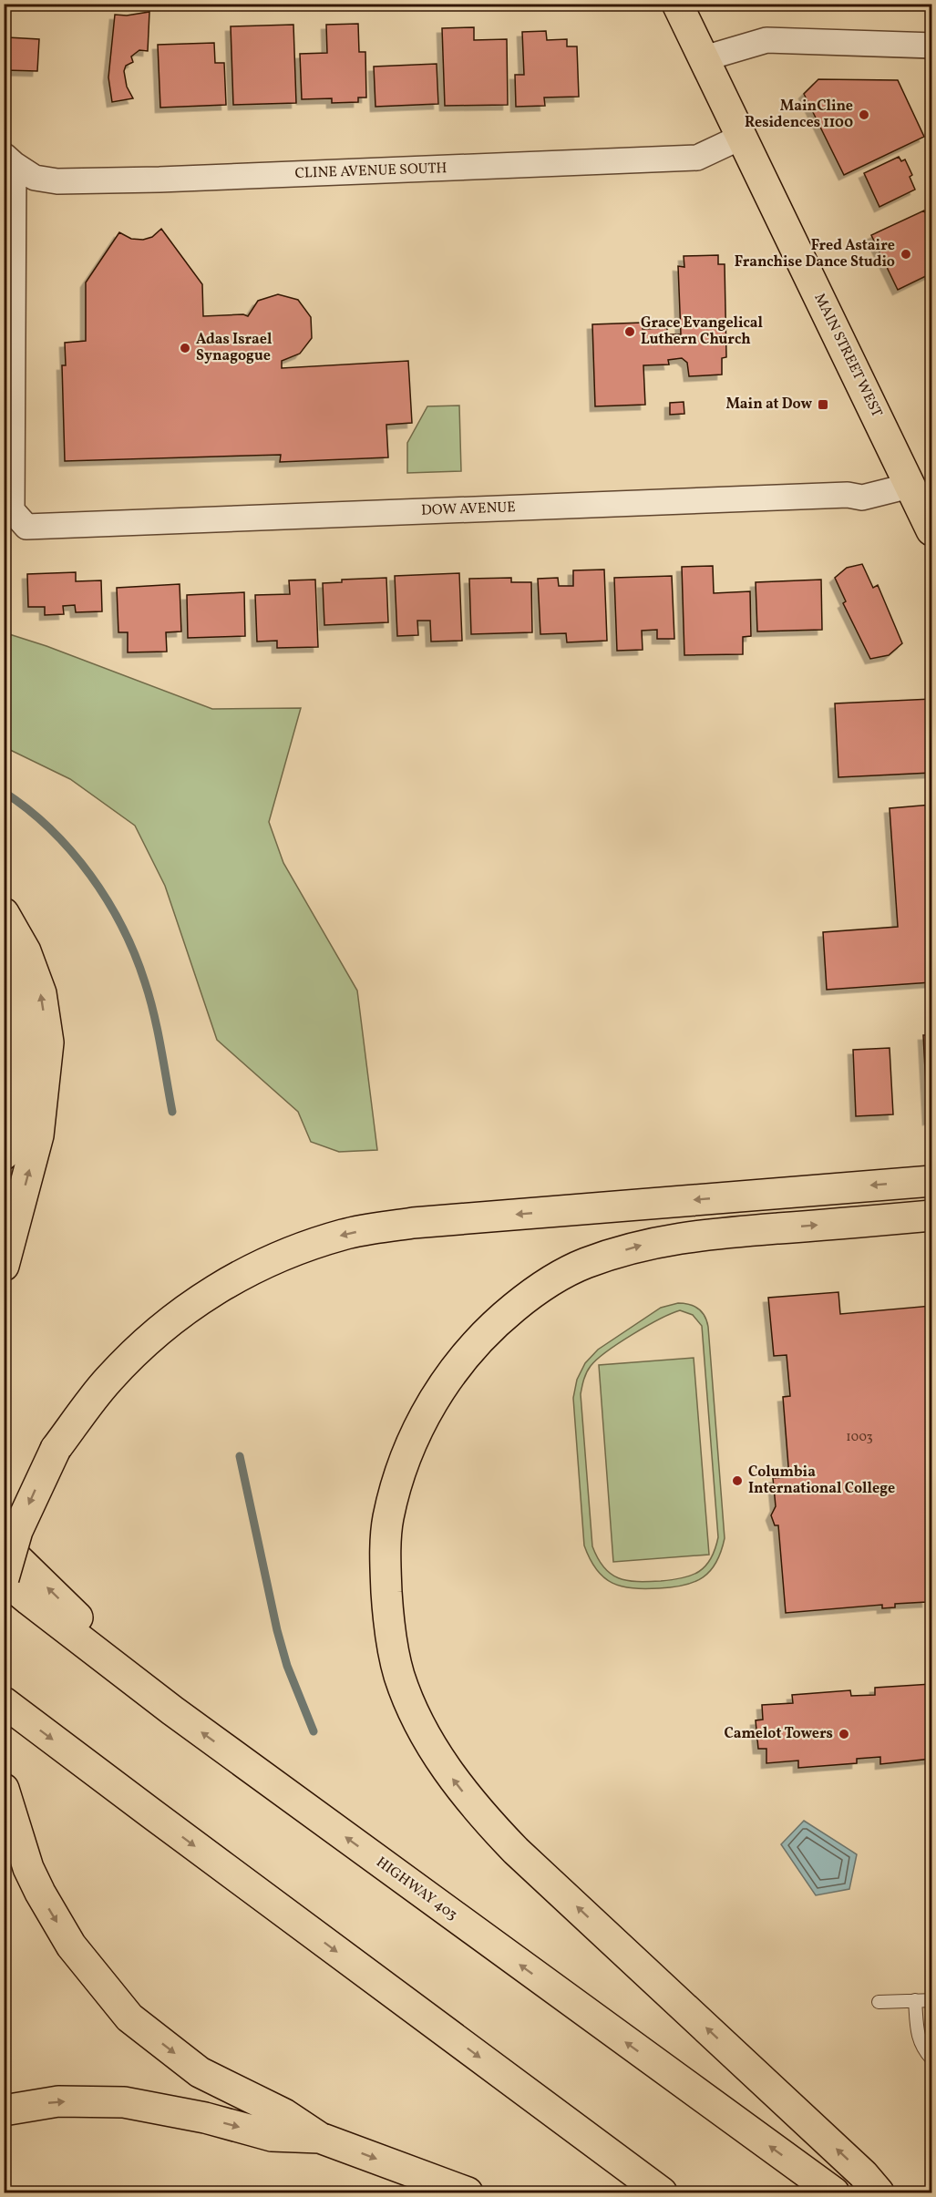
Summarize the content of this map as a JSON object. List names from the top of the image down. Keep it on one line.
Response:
{"streets":{"main road":["MAIN STREET WEST","HIGHWAY 403"],"street":["CLINE AVENUE SOUTH","DOW AVENUE"]},"crossings":[["CLINE AVENUE SOUTH","MAIN STREET WEST"],["MAIN STREET WEST","DOW AVENUE"]],"places":{"other":["MainCline Residences 1100","Fred Astaire Franchise Dance Studio","Grace Evangelical Luthern Church","Adas Israel Synagogue","Columbia International College","Camelot Towers"],"transit":["Main at Dow"]},"house_numbers":["1003"]}
